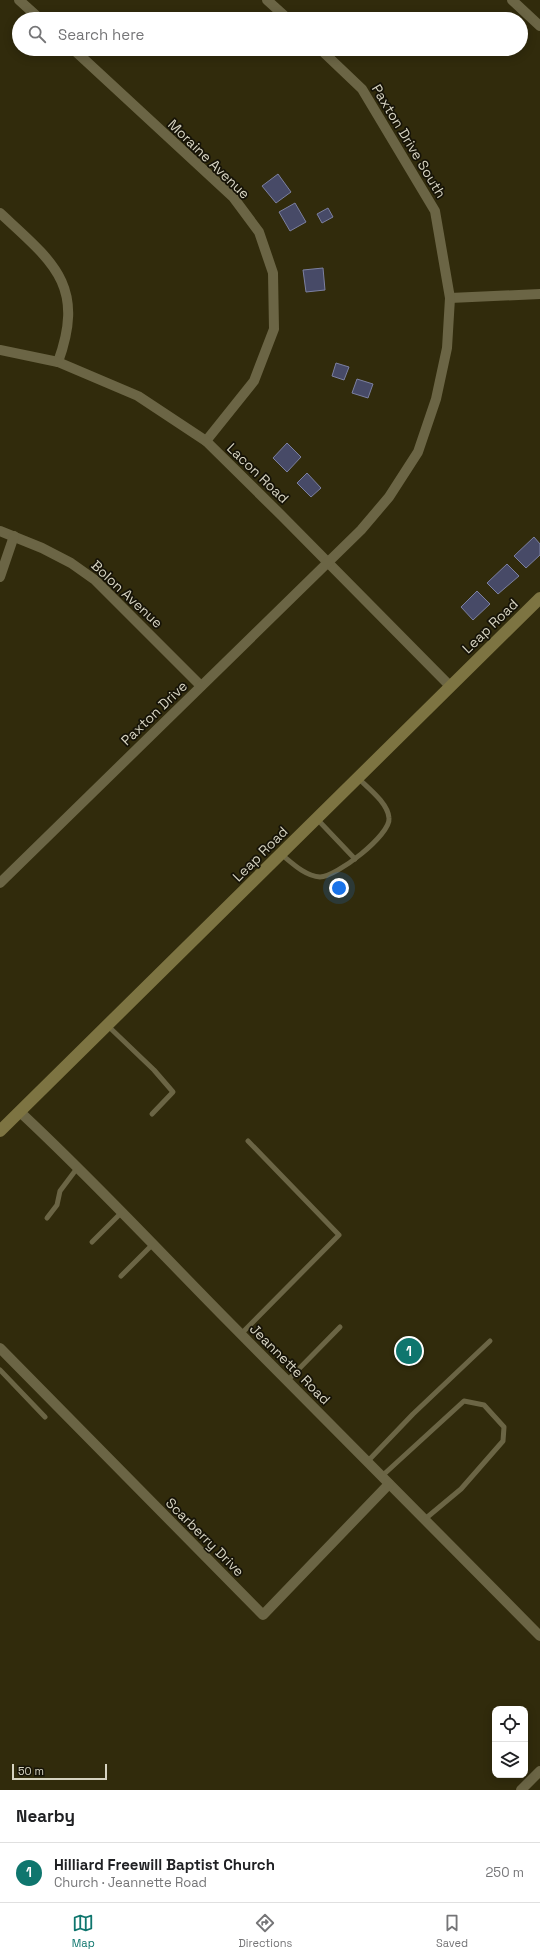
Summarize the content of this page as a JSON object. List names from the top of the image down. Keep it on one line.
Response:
{"streets":{"street":["Paxton Drive South","Moraine Avenue","Lacon Road","Bolon Avenue","Leap Road","Paxton Drive","Jeannette Road","Scarberry Drive"]},"crossings":[["Paxton Drive South","Lacon Road"],["Paxton Drive South","Paxton Drive"],["Moraine Avenue","Lacon Road"],["Lacon Road","Leap Road"],["Lacon Road","Paxton Drive"],["Bolon Avenue","Paxton Drive"],["Leap Road","Jeannette Road"],["Jeannette Road","Scarberry Drive"]],"scale_bar":"50 m","page":{"search":"Search here","pins":"1","scale":"50 m","heading":"Nearby","list":[{"mark":"1","name":"Hilliard Freewill Baptist Church","note":"Church · Jeannette Road","value":"250 m"}],"nav":["Map","Directions","Saved"]}}
